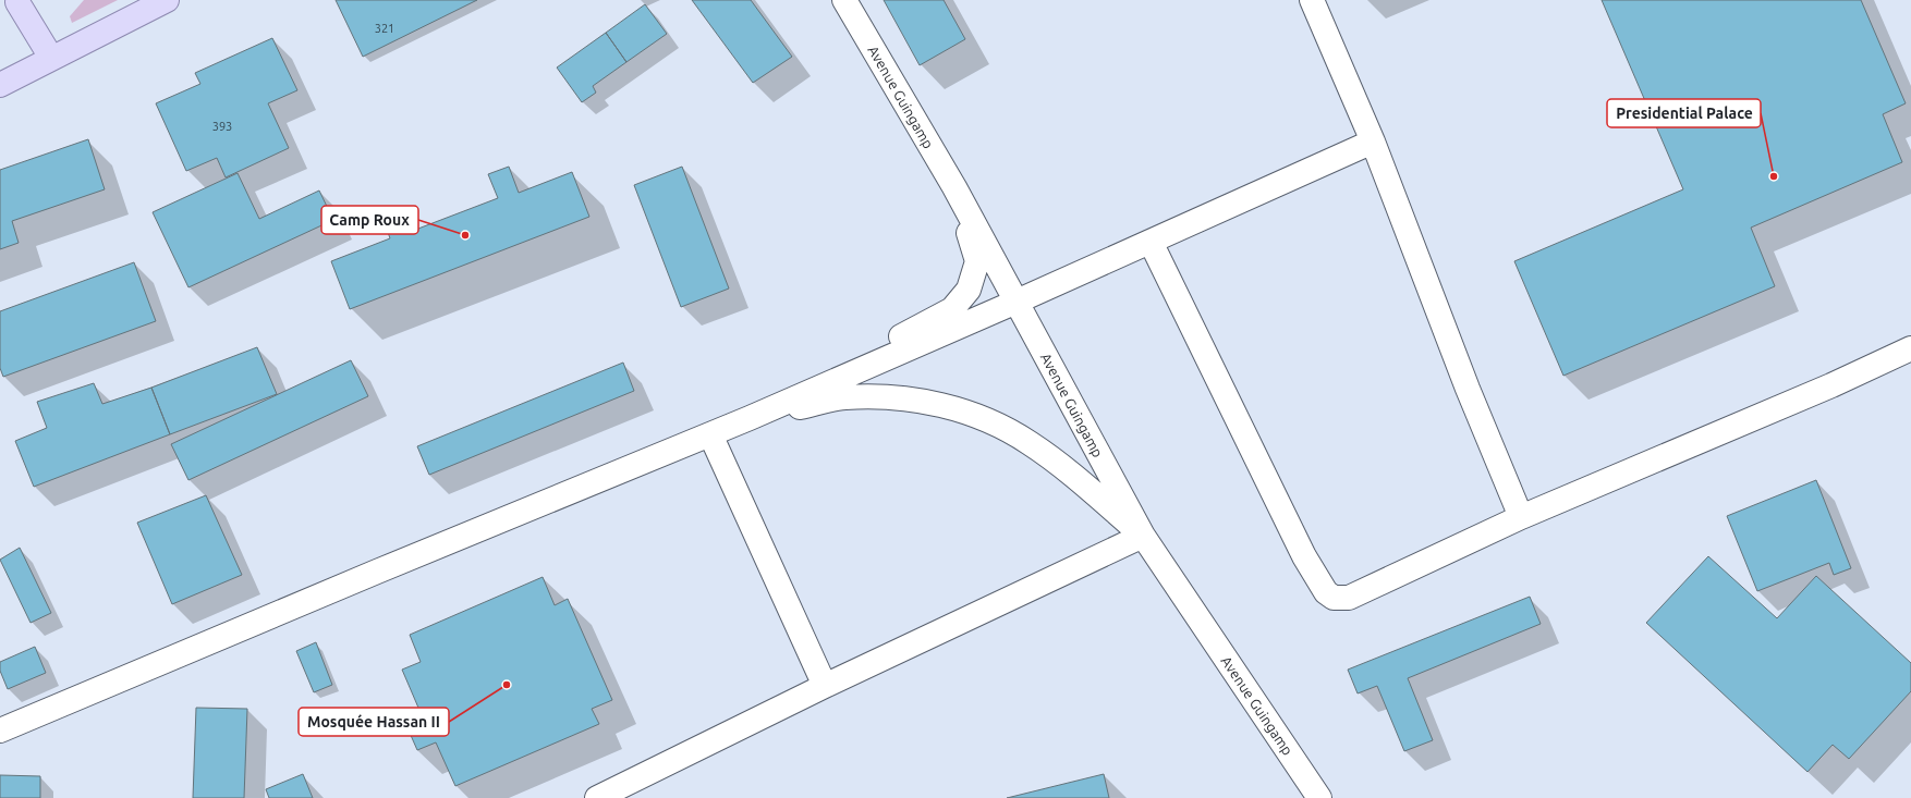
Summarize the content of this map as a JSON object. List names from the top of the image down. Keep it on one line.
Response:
{"streets":{"street":["Avenue Guingamp"]},"places":["Presidential Palace","Camp Roux","Mosquée Hassan II"],"house_numbers":["321","393"]}
